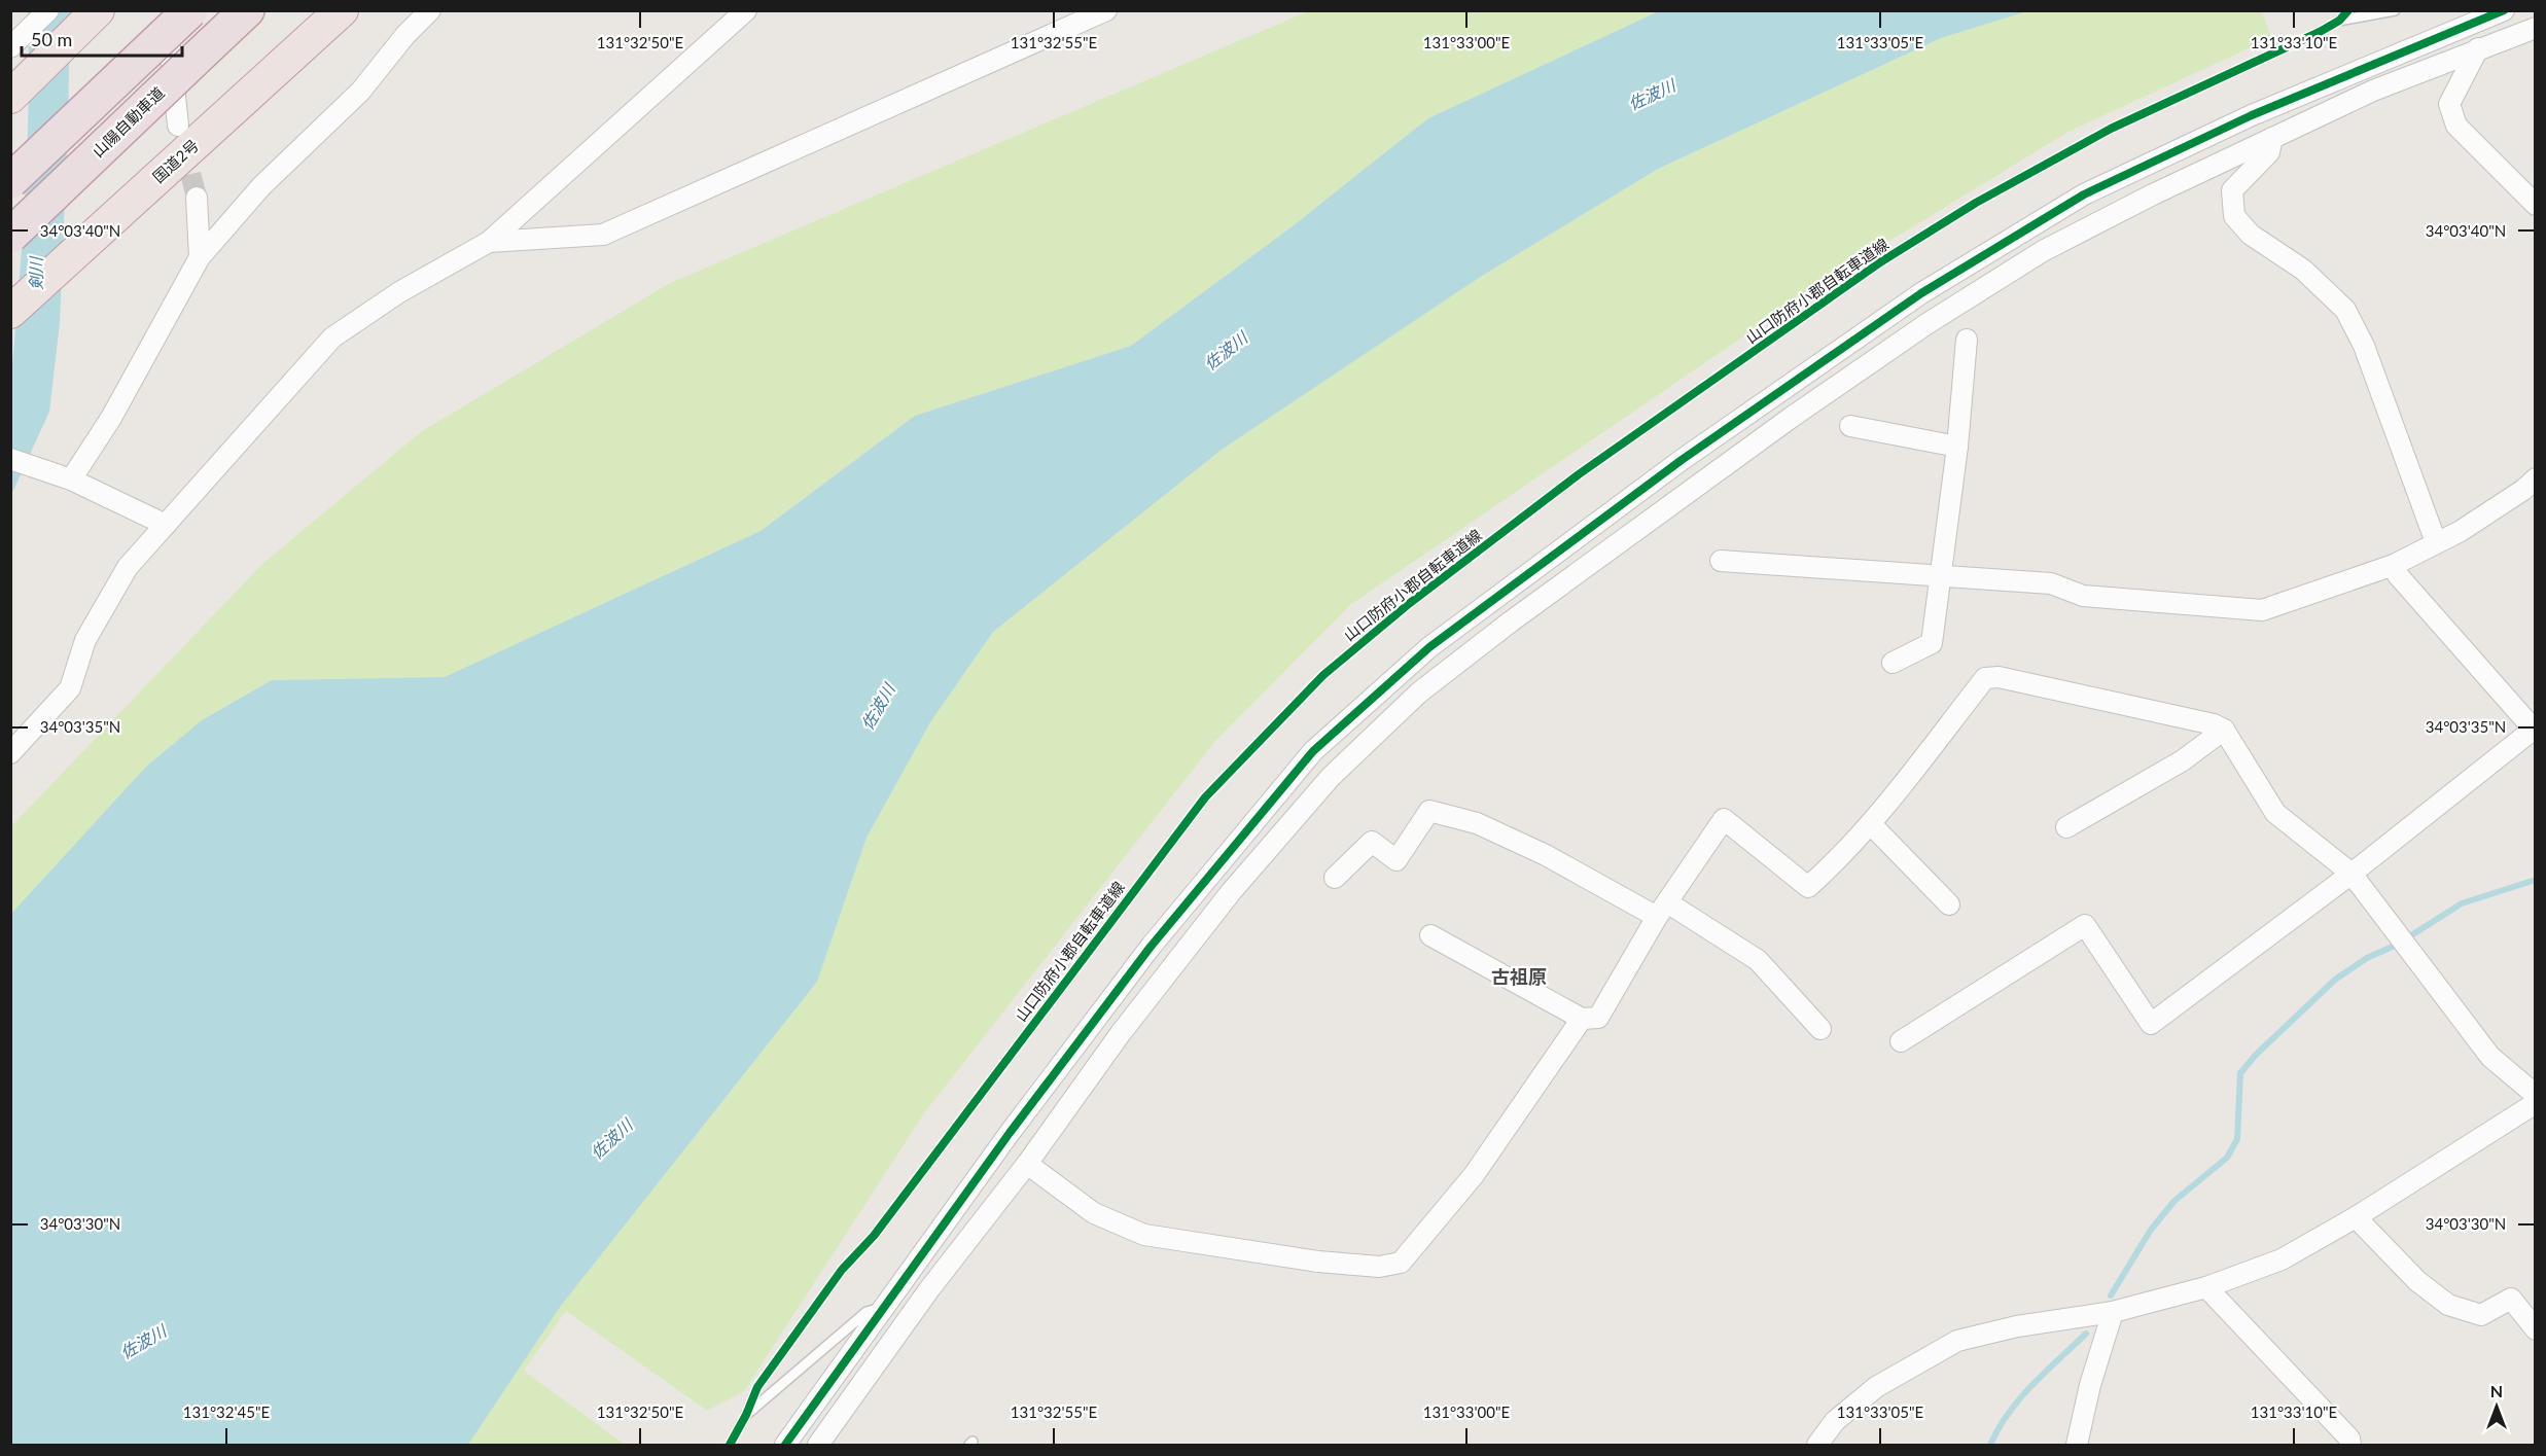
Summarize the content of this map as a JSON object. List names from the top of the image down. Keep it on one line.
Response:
{"streets":{"highway":["山陽自動車道","国道2号"],"cycle path":["山口防府小郡自転車道線"]},"districts":["古祖原"],"water":["佐波川","剣川"],"scale_bar":"50 m","north":"top","coordinates":["131°32'50\"E","131°32'55\"E","131°33'00\"E","131°33'05\"E","131°33'10\"E","34°03'40\"N","34°03'35\"N","34°03'30\"N","131°32'45\"E"]}
